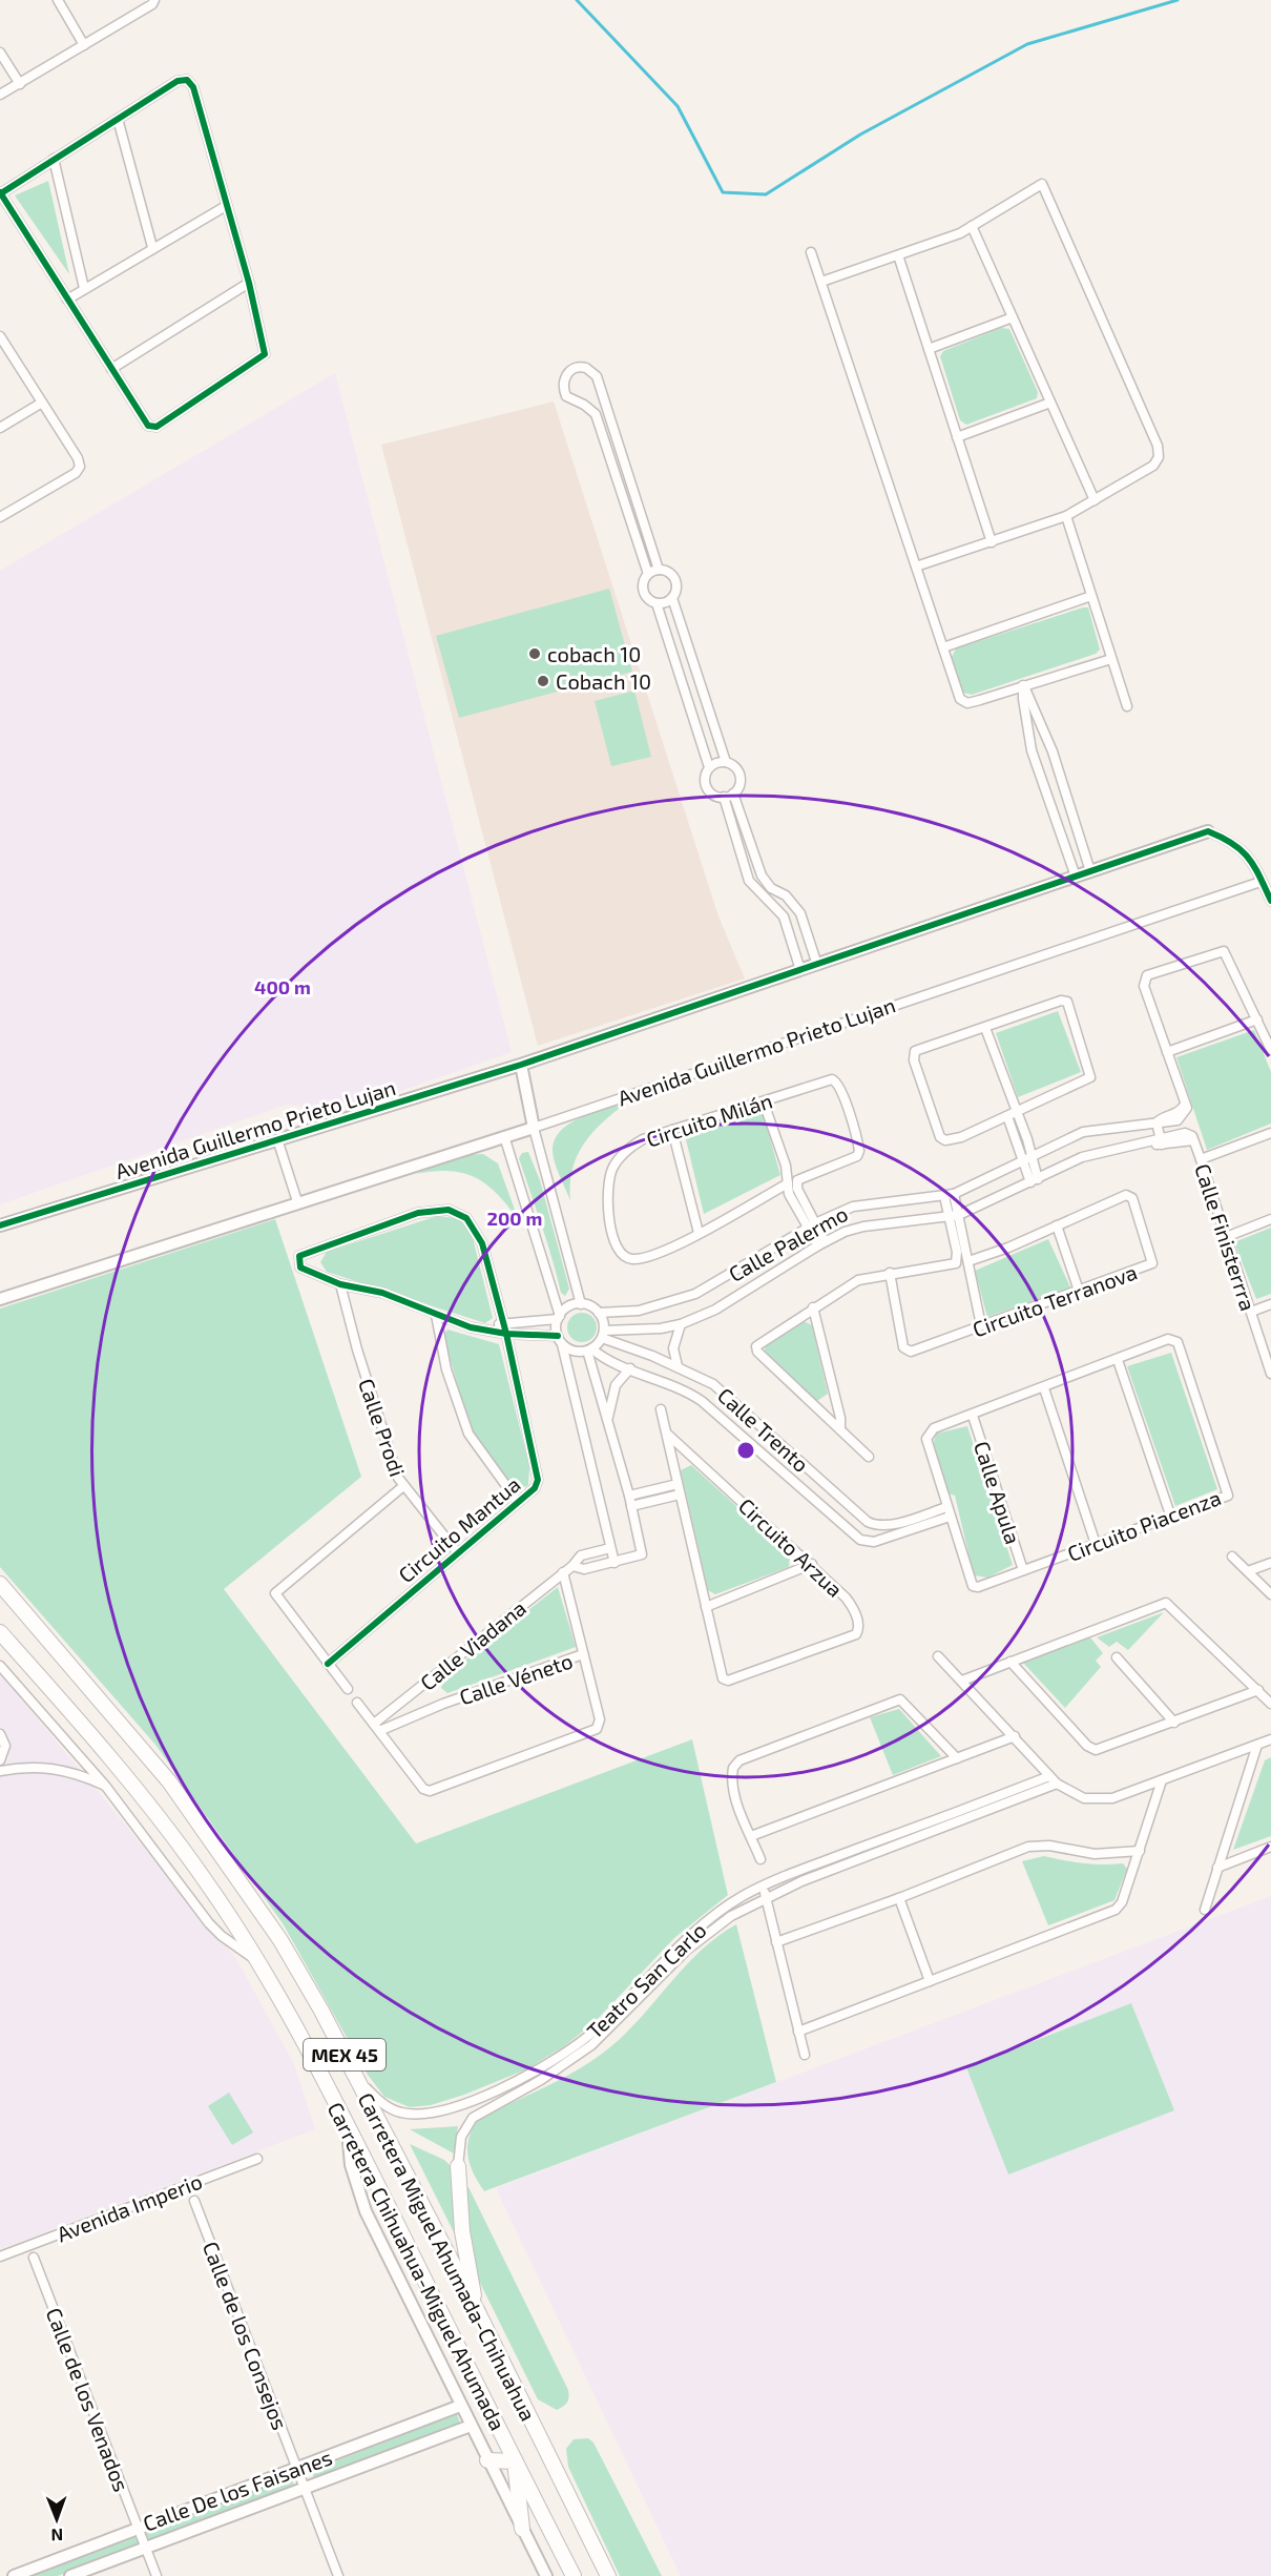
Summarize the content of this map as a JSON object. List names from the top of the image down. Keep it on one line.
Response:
{"streets":{"main road":["MEX 45","Carretera Miguel Ahumada-Chihuahua","Carretera Chihuahua-Miguel Ahumada"],"street":["Avenida Guillermo Prieto Lujan","Circuito Milán","Calle Finisterrra","Calle Palermo","Circuito Terranova","Calle Prodi","Calle Trento","Calle Apula","Circuito Piacenza","Circuito Mantua","Circuito Arzua","Calle Viadana","Calle Véneto","Teatro San Carlo","Avenida Imperio","Calle de los Consejos","Calle de los Venados","Calle De los Faisanes"]},"crossings":[["Circuito Milán","Calle Palermo"],["Calle Finisterrra","Calle Palermo"],["Calle Palermo","Calle Trento"],["Calle Prodi","Circuito Mantua"],["Calle Trento","Circuito Piacenza"],["Calle Apula","Circuito Piacenza"],["Calle Viadana","Calle Véneto"],["Teatro San Carlo","Carretera Miguel Ahumada-Chihuahua"],["Calle de los Consejos","Calle De los Faisanes"],["Calle de los Venados","Calle De los Faisanes"]],"places":["cobach 10","Cobach 10"],"north":"bottom","rings":["400 m","200 m"]}
